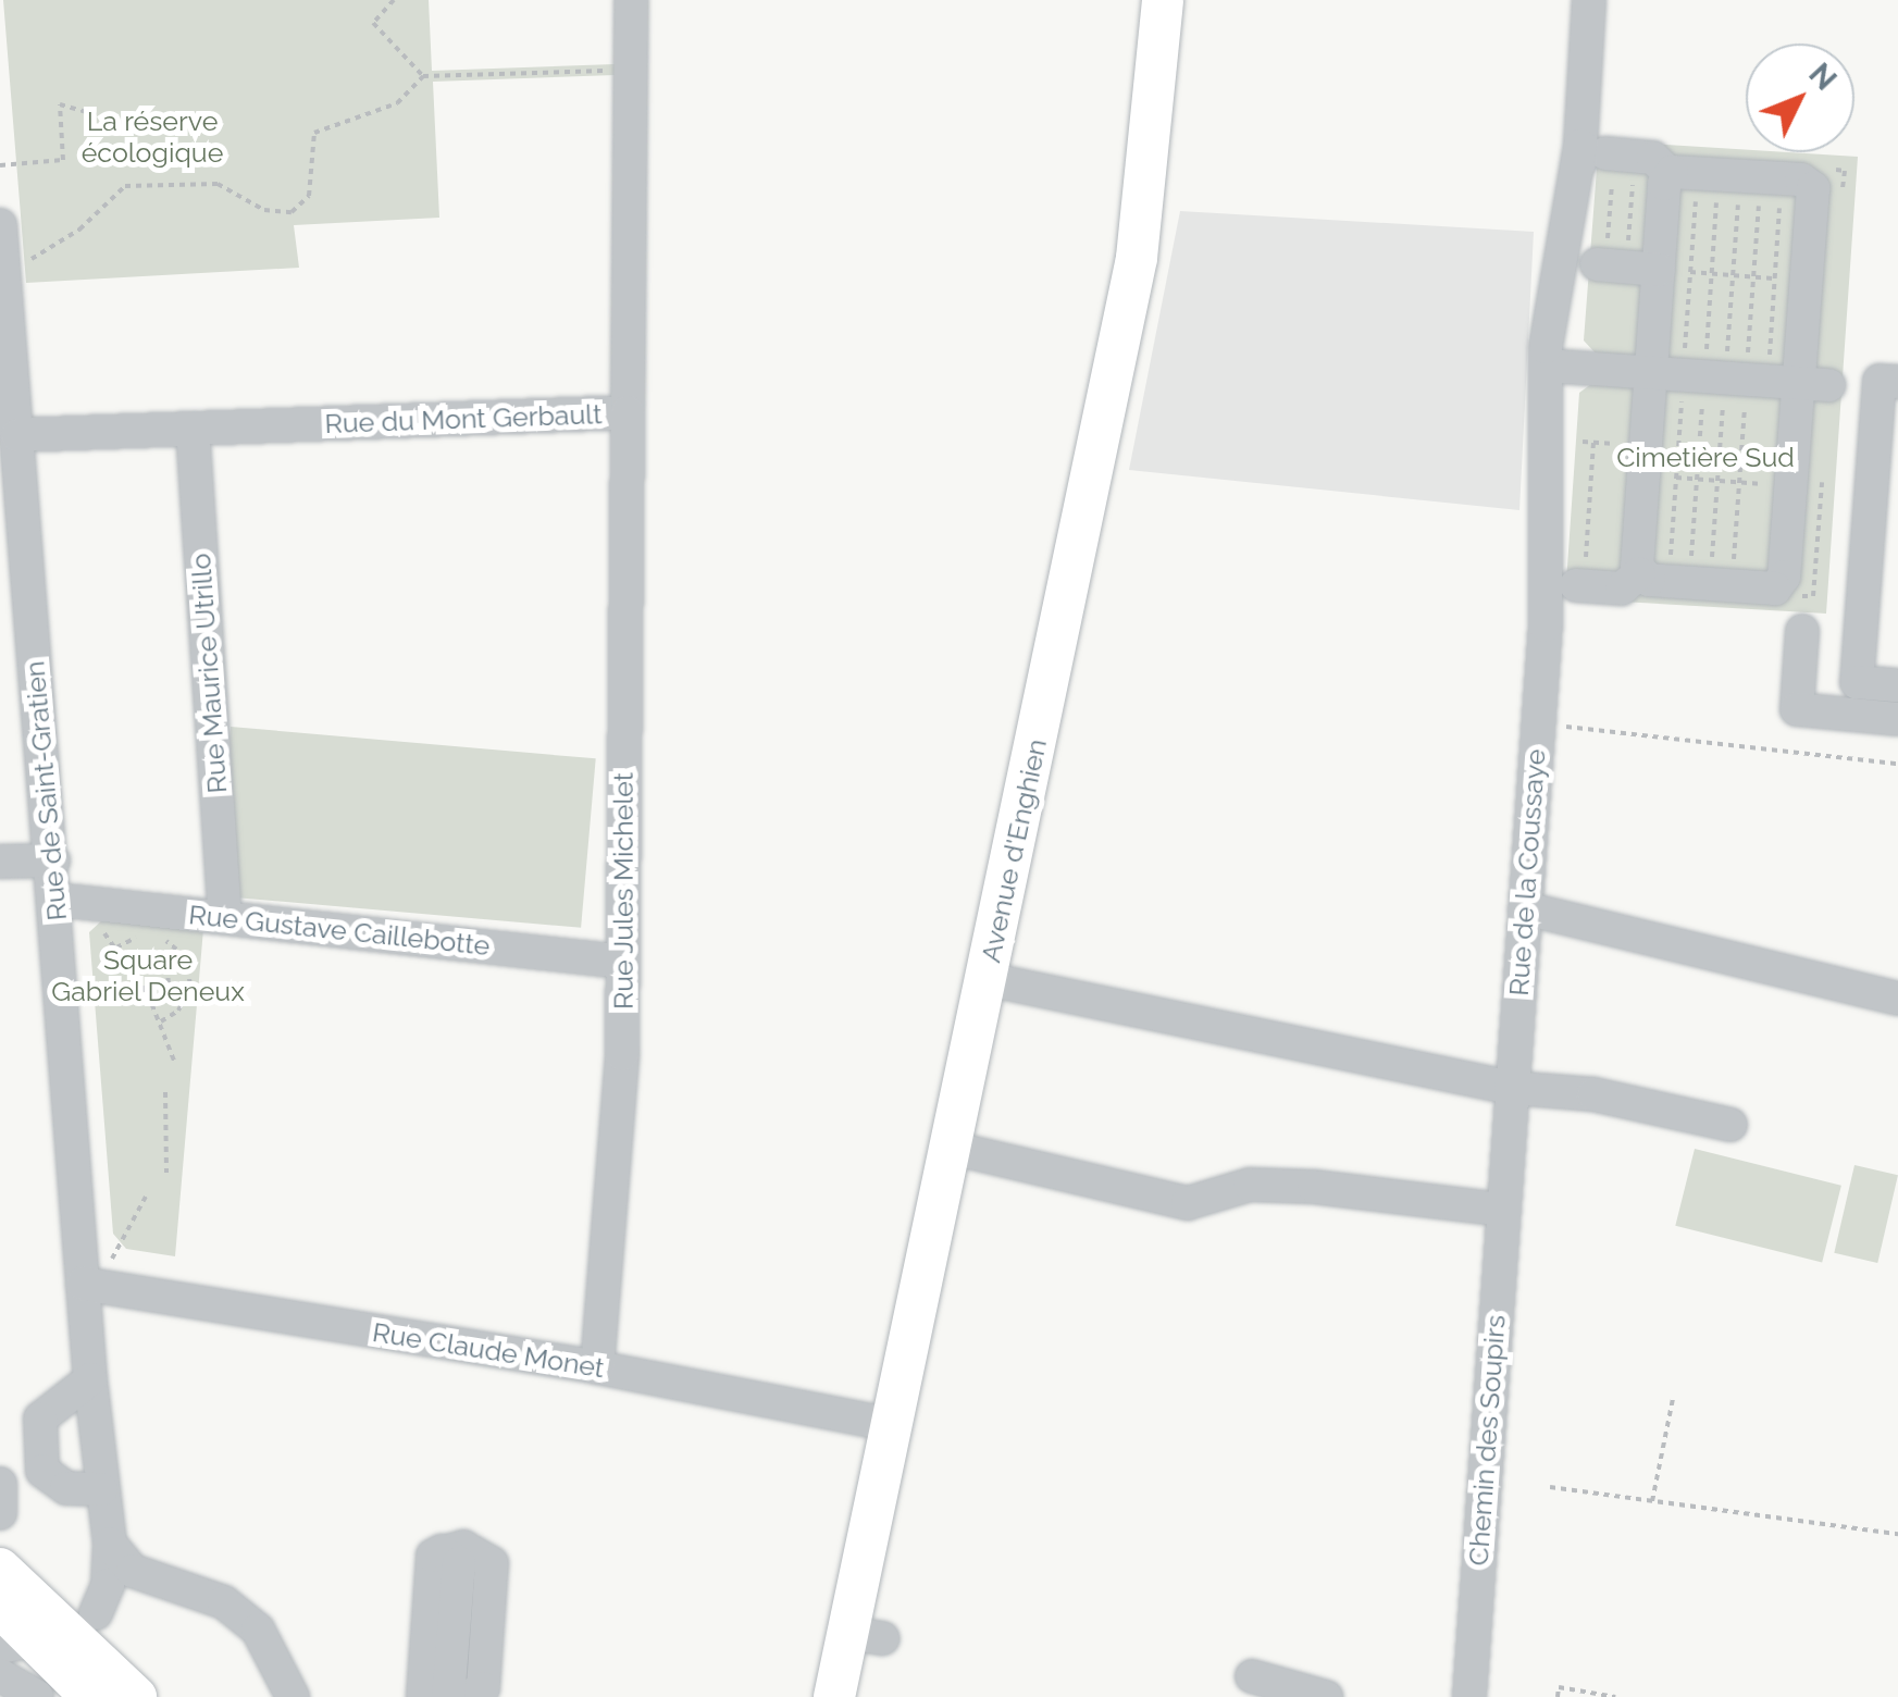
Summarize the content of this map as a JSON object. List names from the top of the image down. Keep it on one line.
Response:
{"streets":{"main road":["Avenue d'Enghien"],"street":["Rue du Mont Gerbault","Rue Maurice Utrillo","Rue de Saint-Gratien","Rue de la Coussaye","Rue Jules Michelet","Rue Gustave Caillebotte","Rue Claude Monet","Chemin des Soupirs"]},"crossings":[["Rue du Mont Gerbault","Rue Maurice Utrillo"],["Rue du Mont Gerbault","Rue de Saint-Gratien"],["Rue du Mont Gerbault","Rue Jules Michelet"],["Rue Maurice Utrillo","Rue Gustave Caillebotte"],["Rue de Saint-Gratien","Rue Gustave Caillebotte"],["Rue de Saint-Gratien","Rue Claude Monet"],["Avenue d'Enghien","Rue Claude Monet"],["Rue de la Coussaye","Chemin des Soupirs"],["Rue Jules Michelet","Rue Gustave Caillebotte"],["Rue Jules Michelet","Rue Claude Monet"]],"parks":["La réserve écologique","Cimetière Sud","Square Gabriel Deneux"],"north":"top right"}
